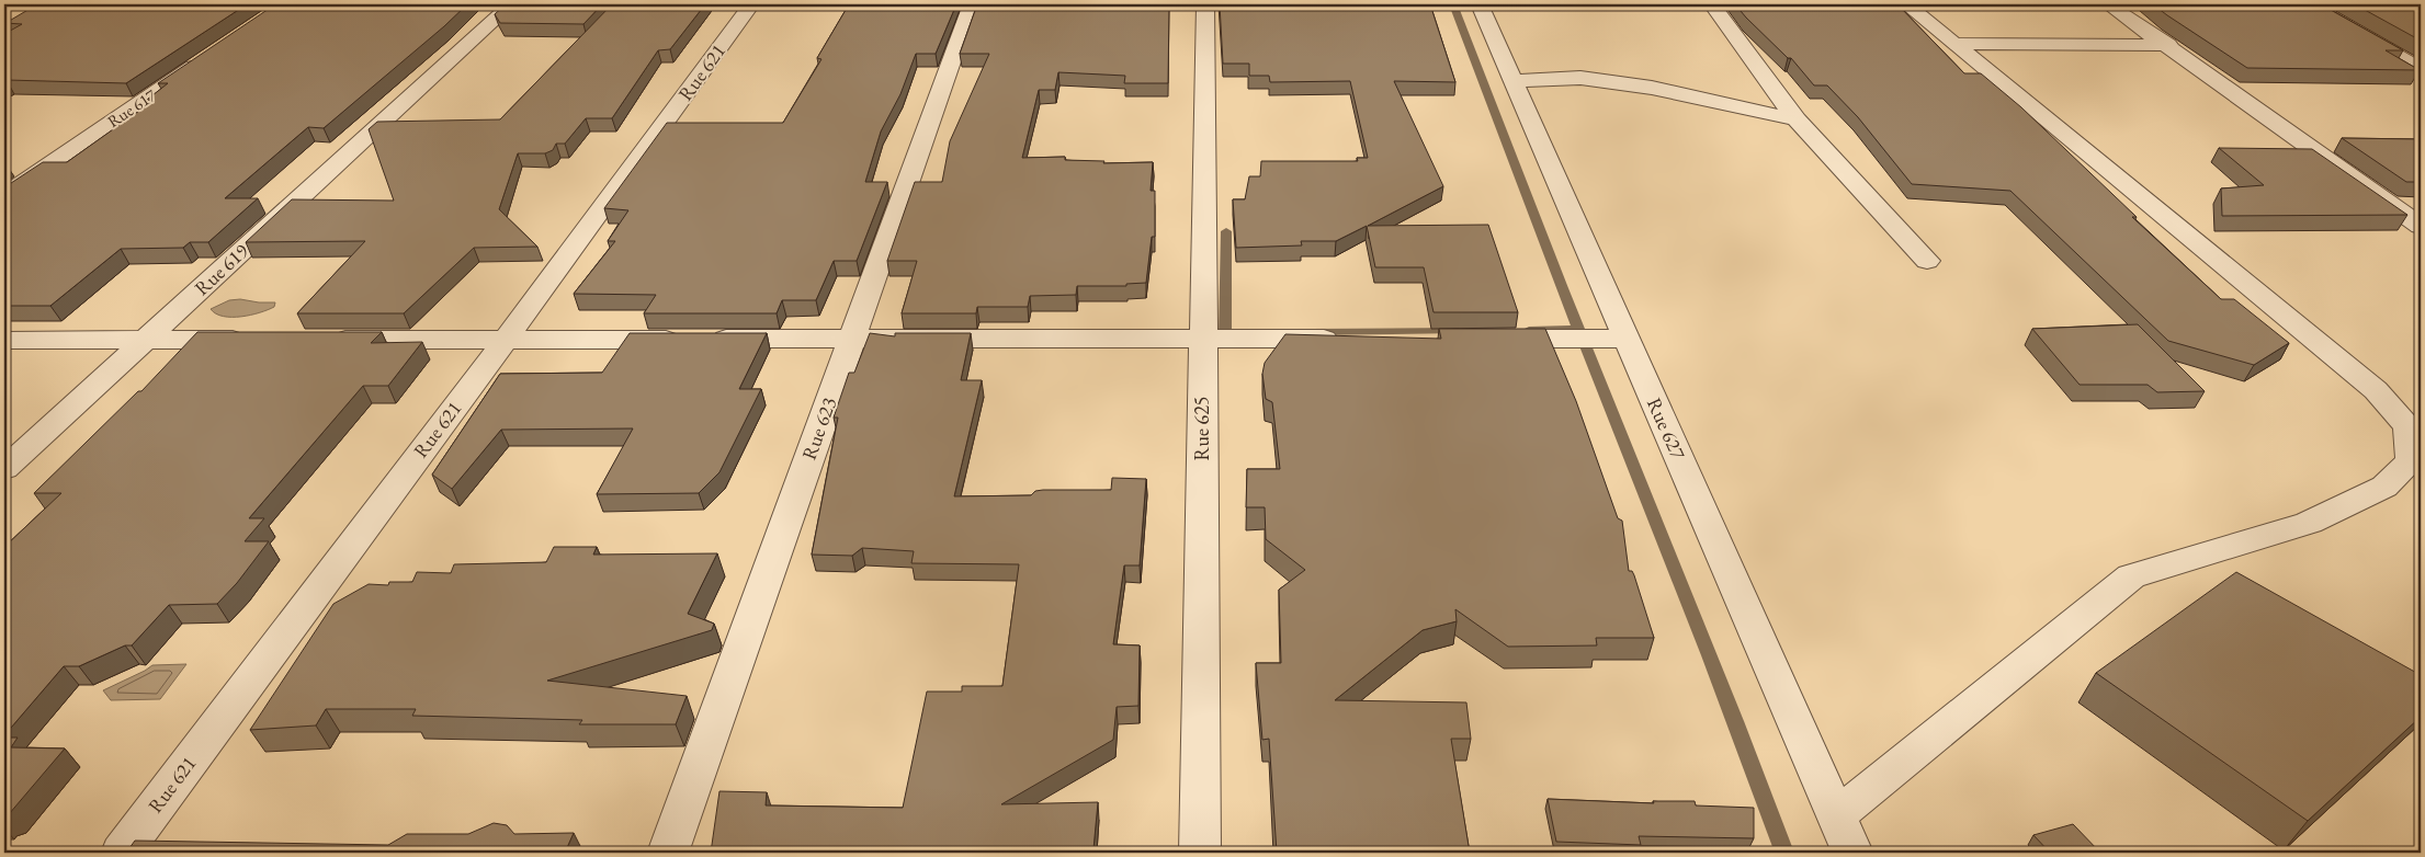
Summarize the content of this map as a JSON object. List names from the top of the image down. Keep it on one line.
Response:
{"streets":{"street":["Rue 621","Rue 617","Rue 619","Rue 623","Rue 625","Rue 627"]}}
